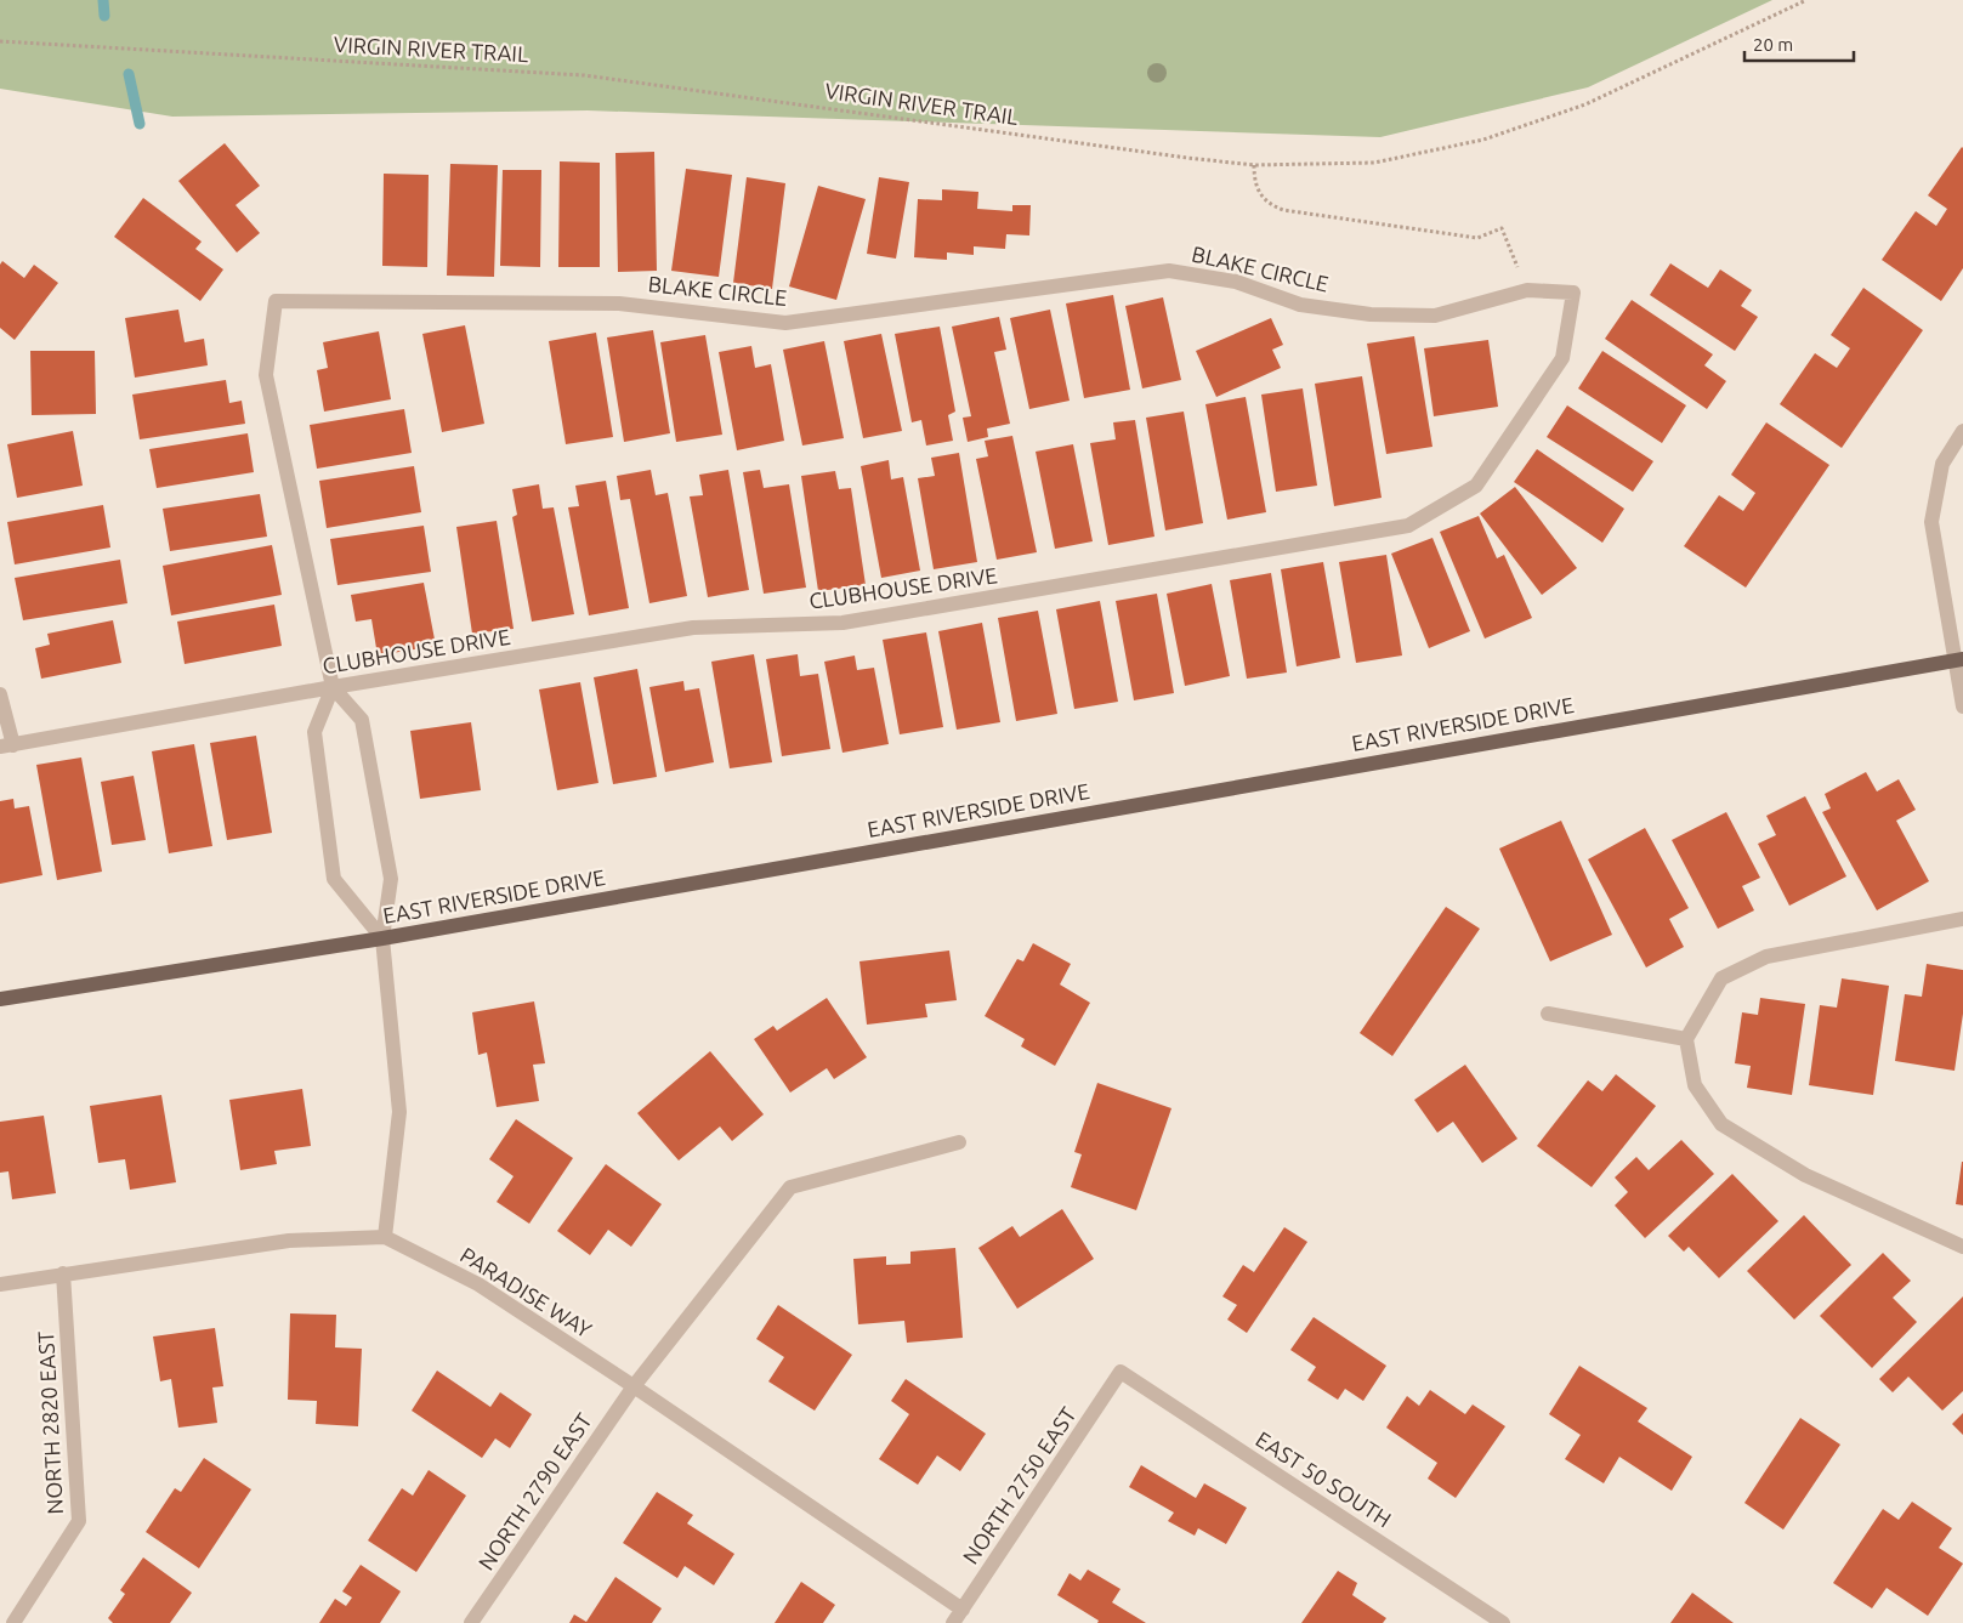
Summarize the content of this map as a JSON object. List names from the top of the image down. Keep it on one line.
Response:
{"streets":{"main road":["EAST RIVERSIDE DRIVE"],"street":["BLAKE CIRCLE","CLUBHOUSE DRIVE","PARADISE WAY","NORTH 2820 EAST","EAST 50 SOUTH","NORTH 2750 EAST","NORTH 2790 EAST"],"path":["VIRGIN RIVER TRAIL"]},"crossings":[["BLAKE CIRCLE","CLUBHOUSE DRIVE"],["PARADISE WAY","NORTH 2820 EAST"],["PARADISE WAY","NORTH 2750 EAST"],["PARADISE WAY","NORTH 2790 EAST"],["EAST 50 SOUTH","NORTH 2750 EAST"]],"scale_bar":"20 m"}
